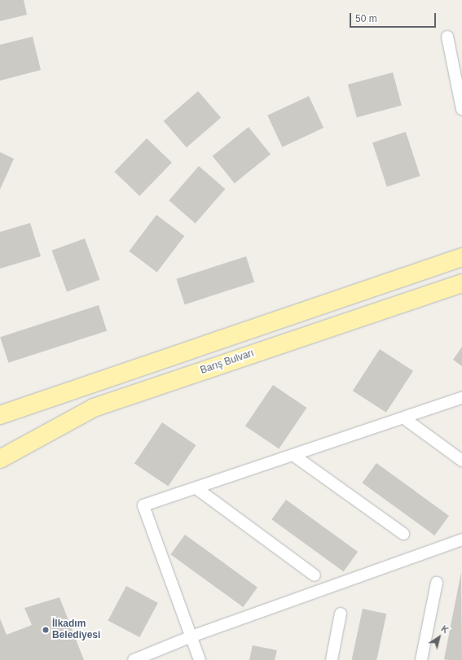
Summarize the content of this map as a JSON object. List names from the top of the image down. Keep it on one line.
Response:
{"streets":{"main road":["Barış Bulvarı"]},"places":["İlkadım Belediyesi"],"scale_bar":"50 m","north":"top right"}
